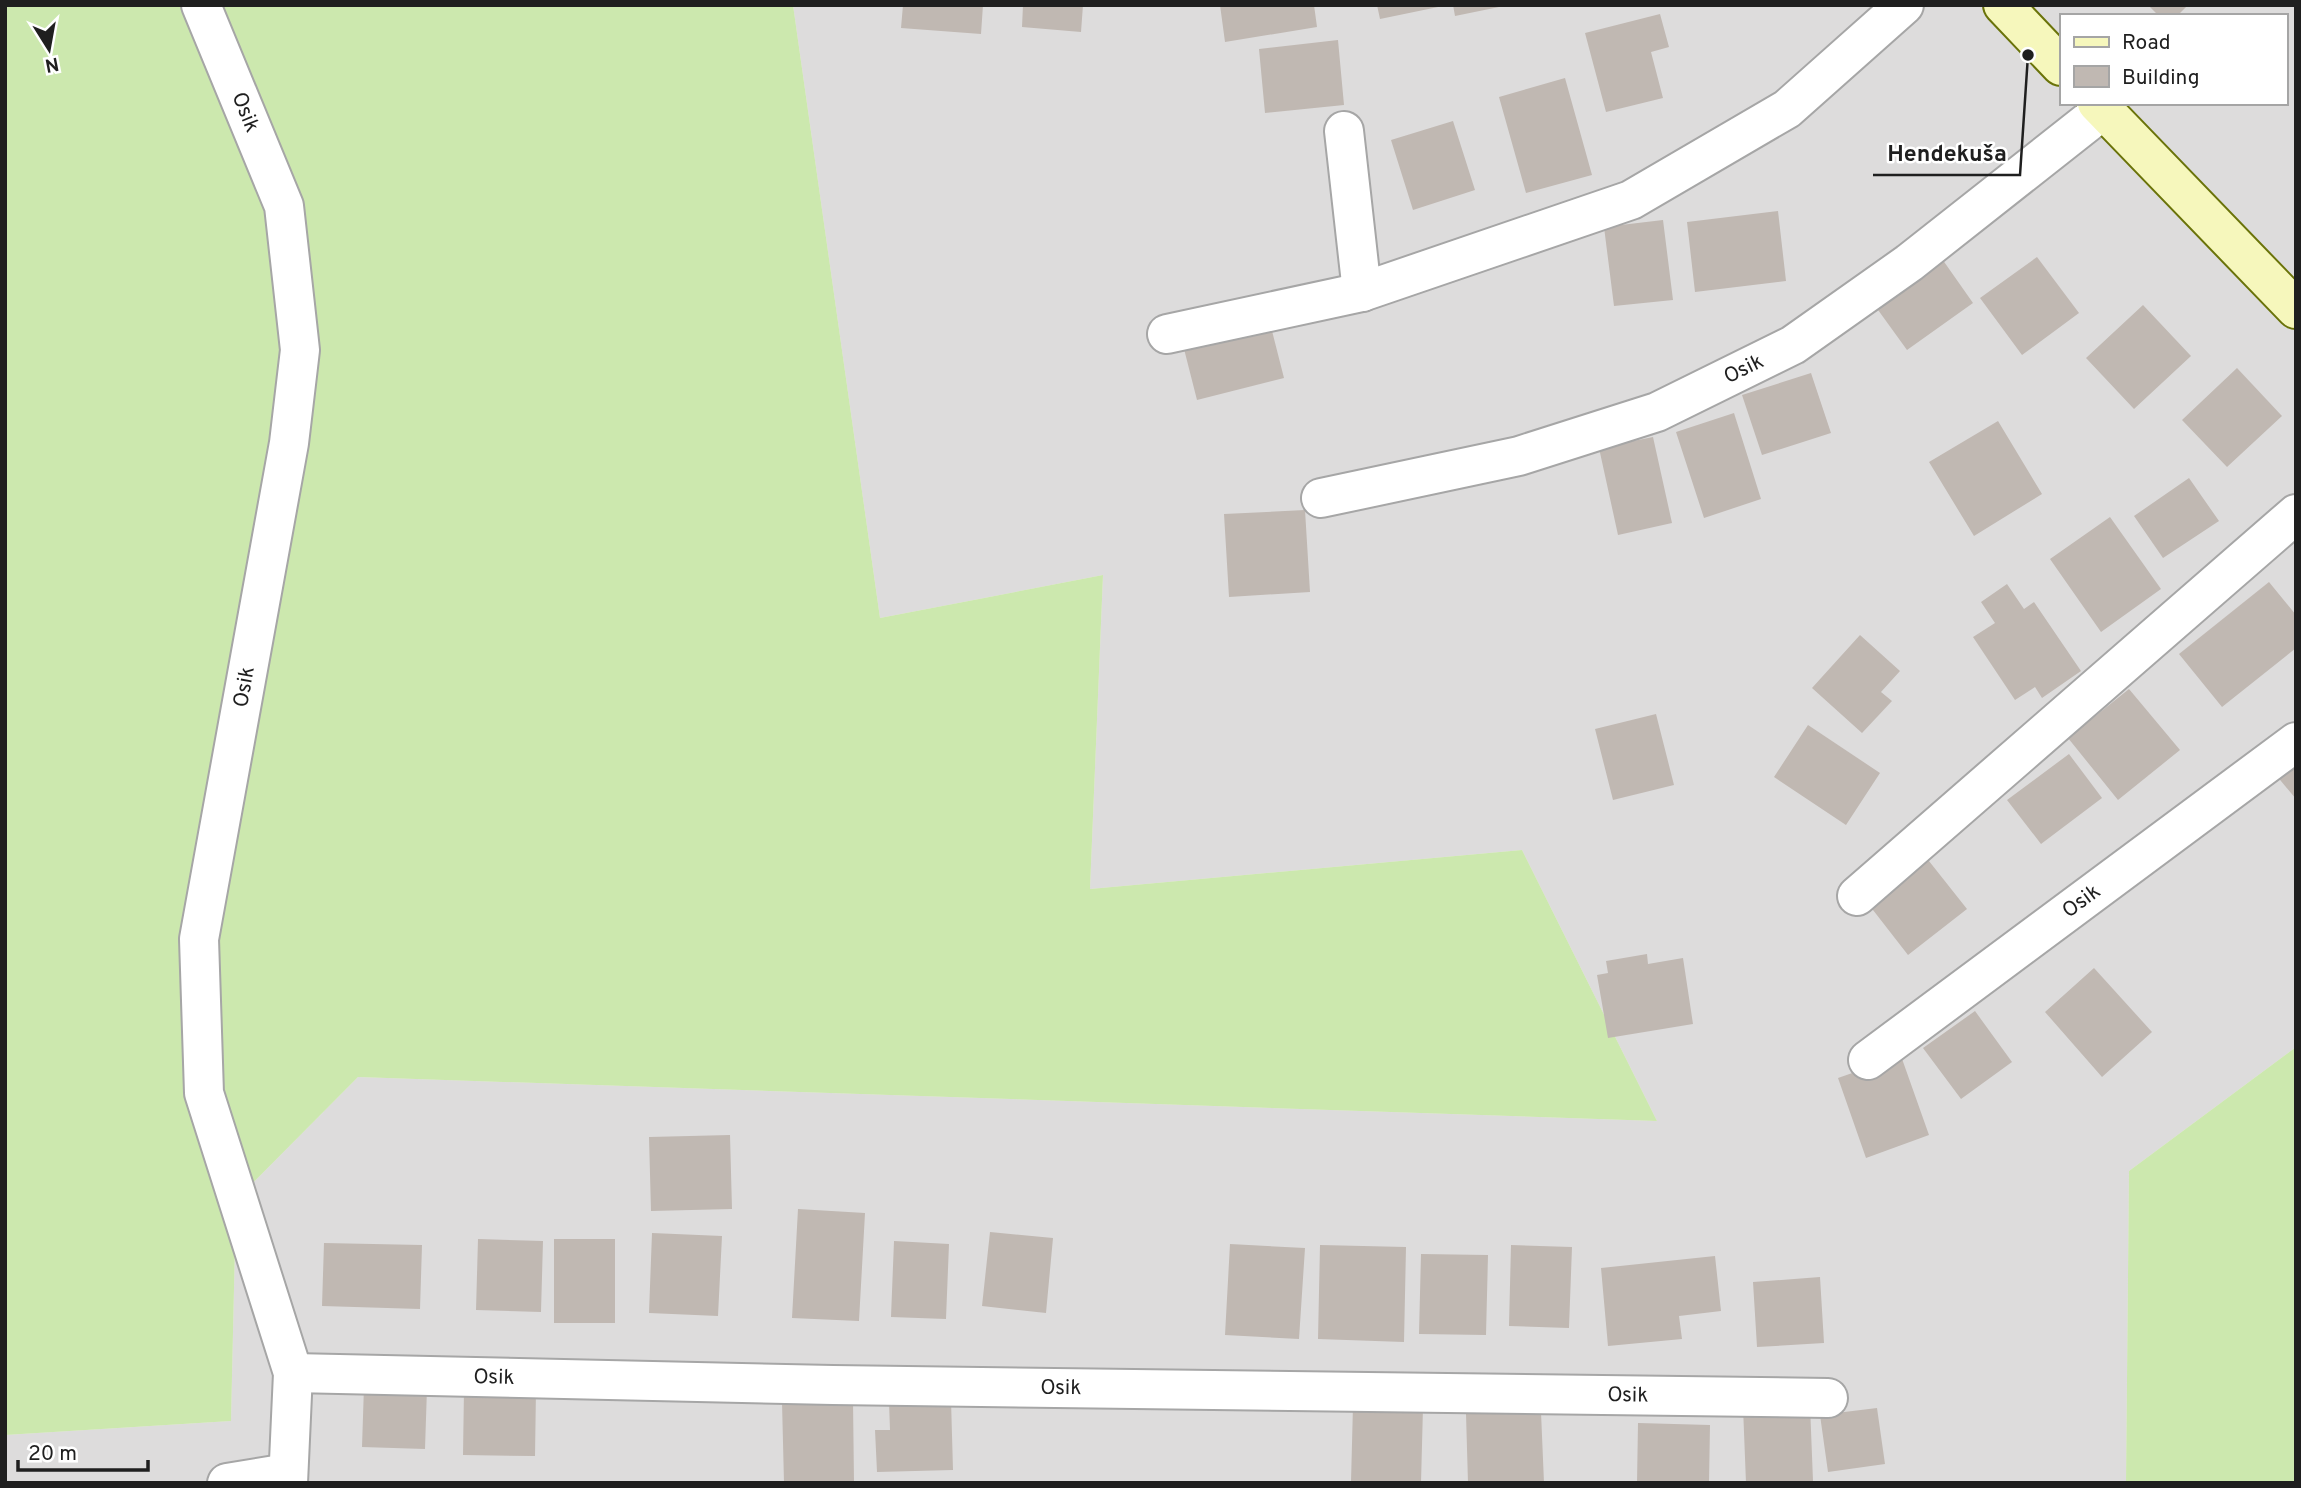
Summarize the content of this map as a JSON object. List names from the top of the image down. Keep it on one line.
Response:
{"streets":{"street":["Osik"]},"places":["Hendekuša"],"legend":["Road","Building"],"scale_bar":"20 m","north":"bottom"}
